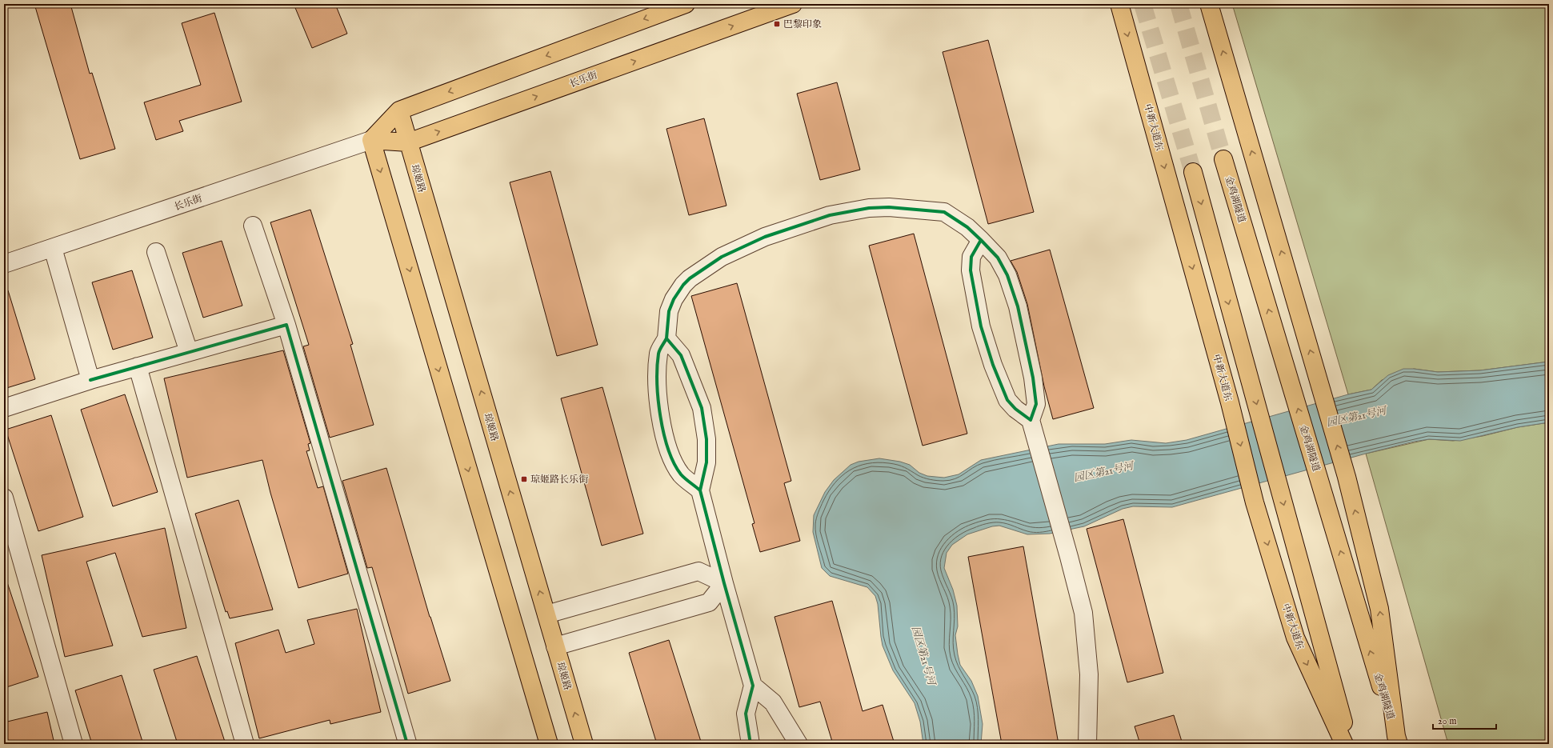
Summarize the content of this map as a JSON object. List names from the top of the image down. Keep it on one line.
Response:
{"streets":{"main road":["长乐街","中新大道东","琼姬路","金鸡湖隧道"]},"crossings":[["长乐街","琼姬路"]],"water":["园区第21号河"],"places":{"transit":["巴黎印象","琼姬路长乐街"]},"scale_bar":"20 m"}
